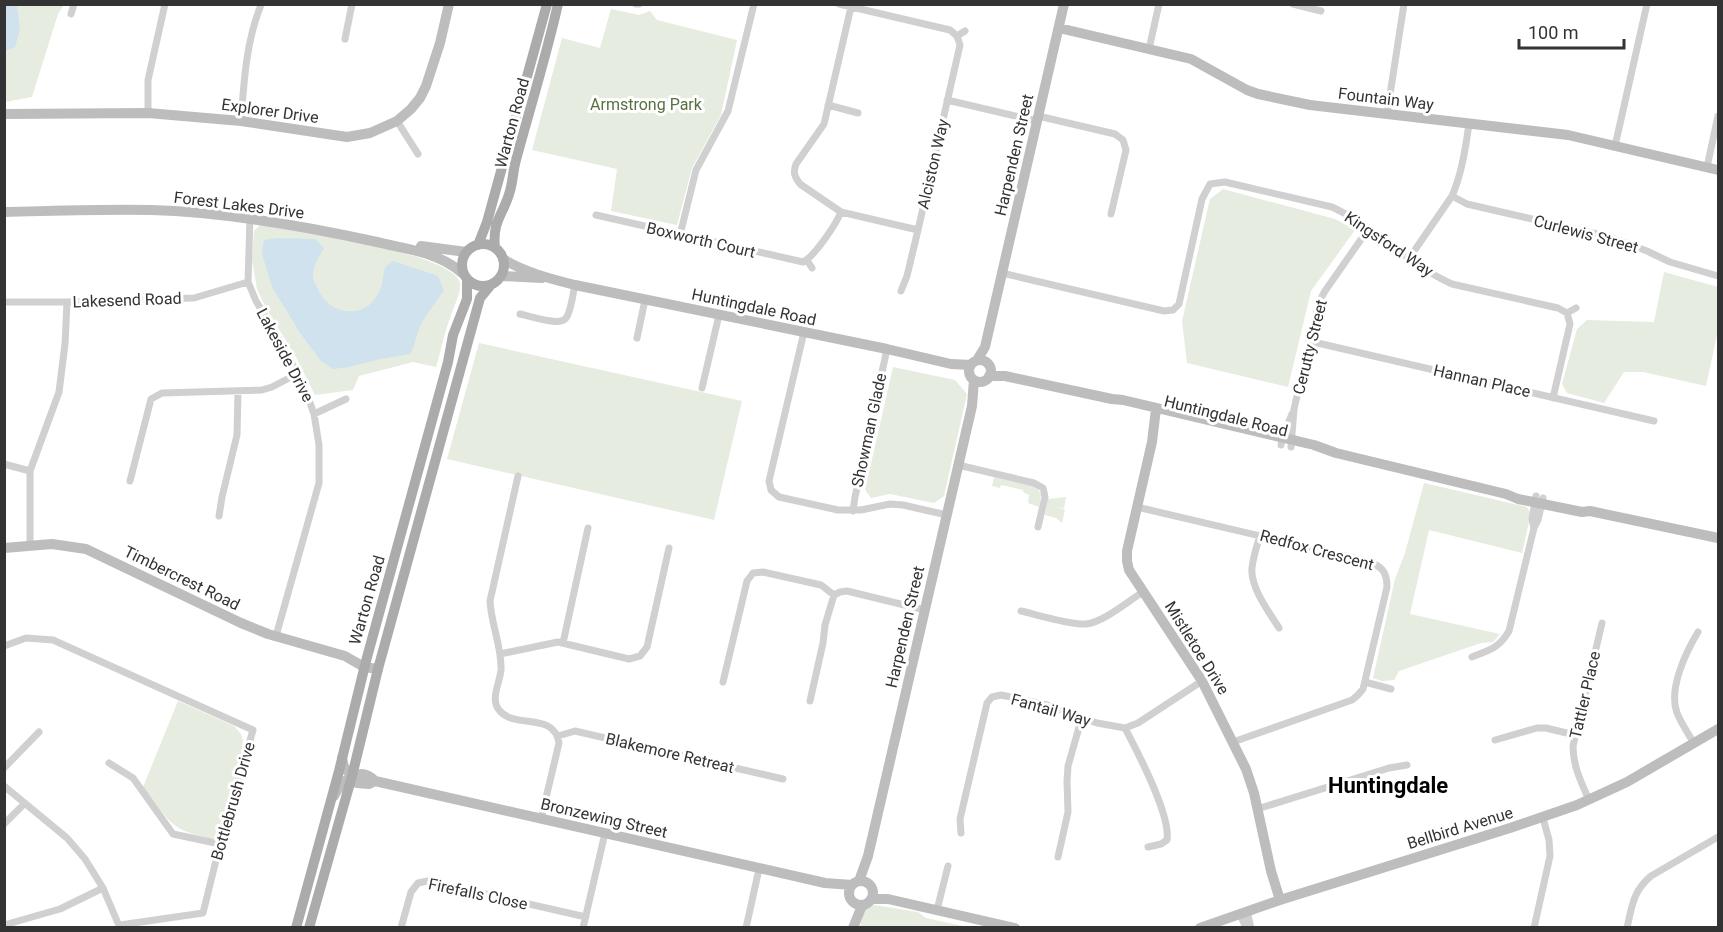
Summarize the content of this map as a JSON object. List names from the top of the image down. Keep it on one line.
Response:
{"streets":{"main road":["Warton Road"],"street":["Fountain Way","Explorer Drive","Harpenden Street","Alciston Way","Forest Lakes Drive","Curlewis Street","Boxworth Court","Kingsford Way","Lakesend Road","Huntingdale Road","Cerutty Street","Lakeside Drive","Hannan Place","Showman Glade","Redfox Crescent","Timbercrest Road","Mistletoe Drive","Tattler Place","Fantail Way","Blakemore Retreat","Bottlebrush Drive","Bronzewing Street","Bellbird Avenue","Firefalls Close"]},"crossings":[["Fountain Way","Harpenden Street"],["Warton Road","Forest Lakes Drive"],["Warton Road","Huntingdale Road"],["Warton Road","Timbercrest Road"],["Warton Road","Bronzewing Street"],["Harpenden Street","Kingsford Way"],["Harpenden Street","Huntingdale Road"],["Harpenden Street","Bronzewing Street"],["Forest Lakes Drive","Huntingdale Road"],["Forest Lakes Drive","Lakeside Drive"],["Kingsford Way","Cerutty Street"],["Lakesend Road","Lakeside Drive"],["Huntingdale Road","Cerutty Street"],["Huntingdale Road","Showman Glade"],["Huntingdale Road","Mistletoe Drive"],["Cerutty Street","Hannan Place"],["Lakeside Drive","Timbercrest Road"],["Redfox Crescent","Mistletoe Drive"],["Mistletoe Drive","Bellbird Avenue"],["Tattler Place","Bellbird Avenue"]],"districts":["Huntingdale"],"parks":["Armstrong Park"],"scale_bar":"100 m"}
